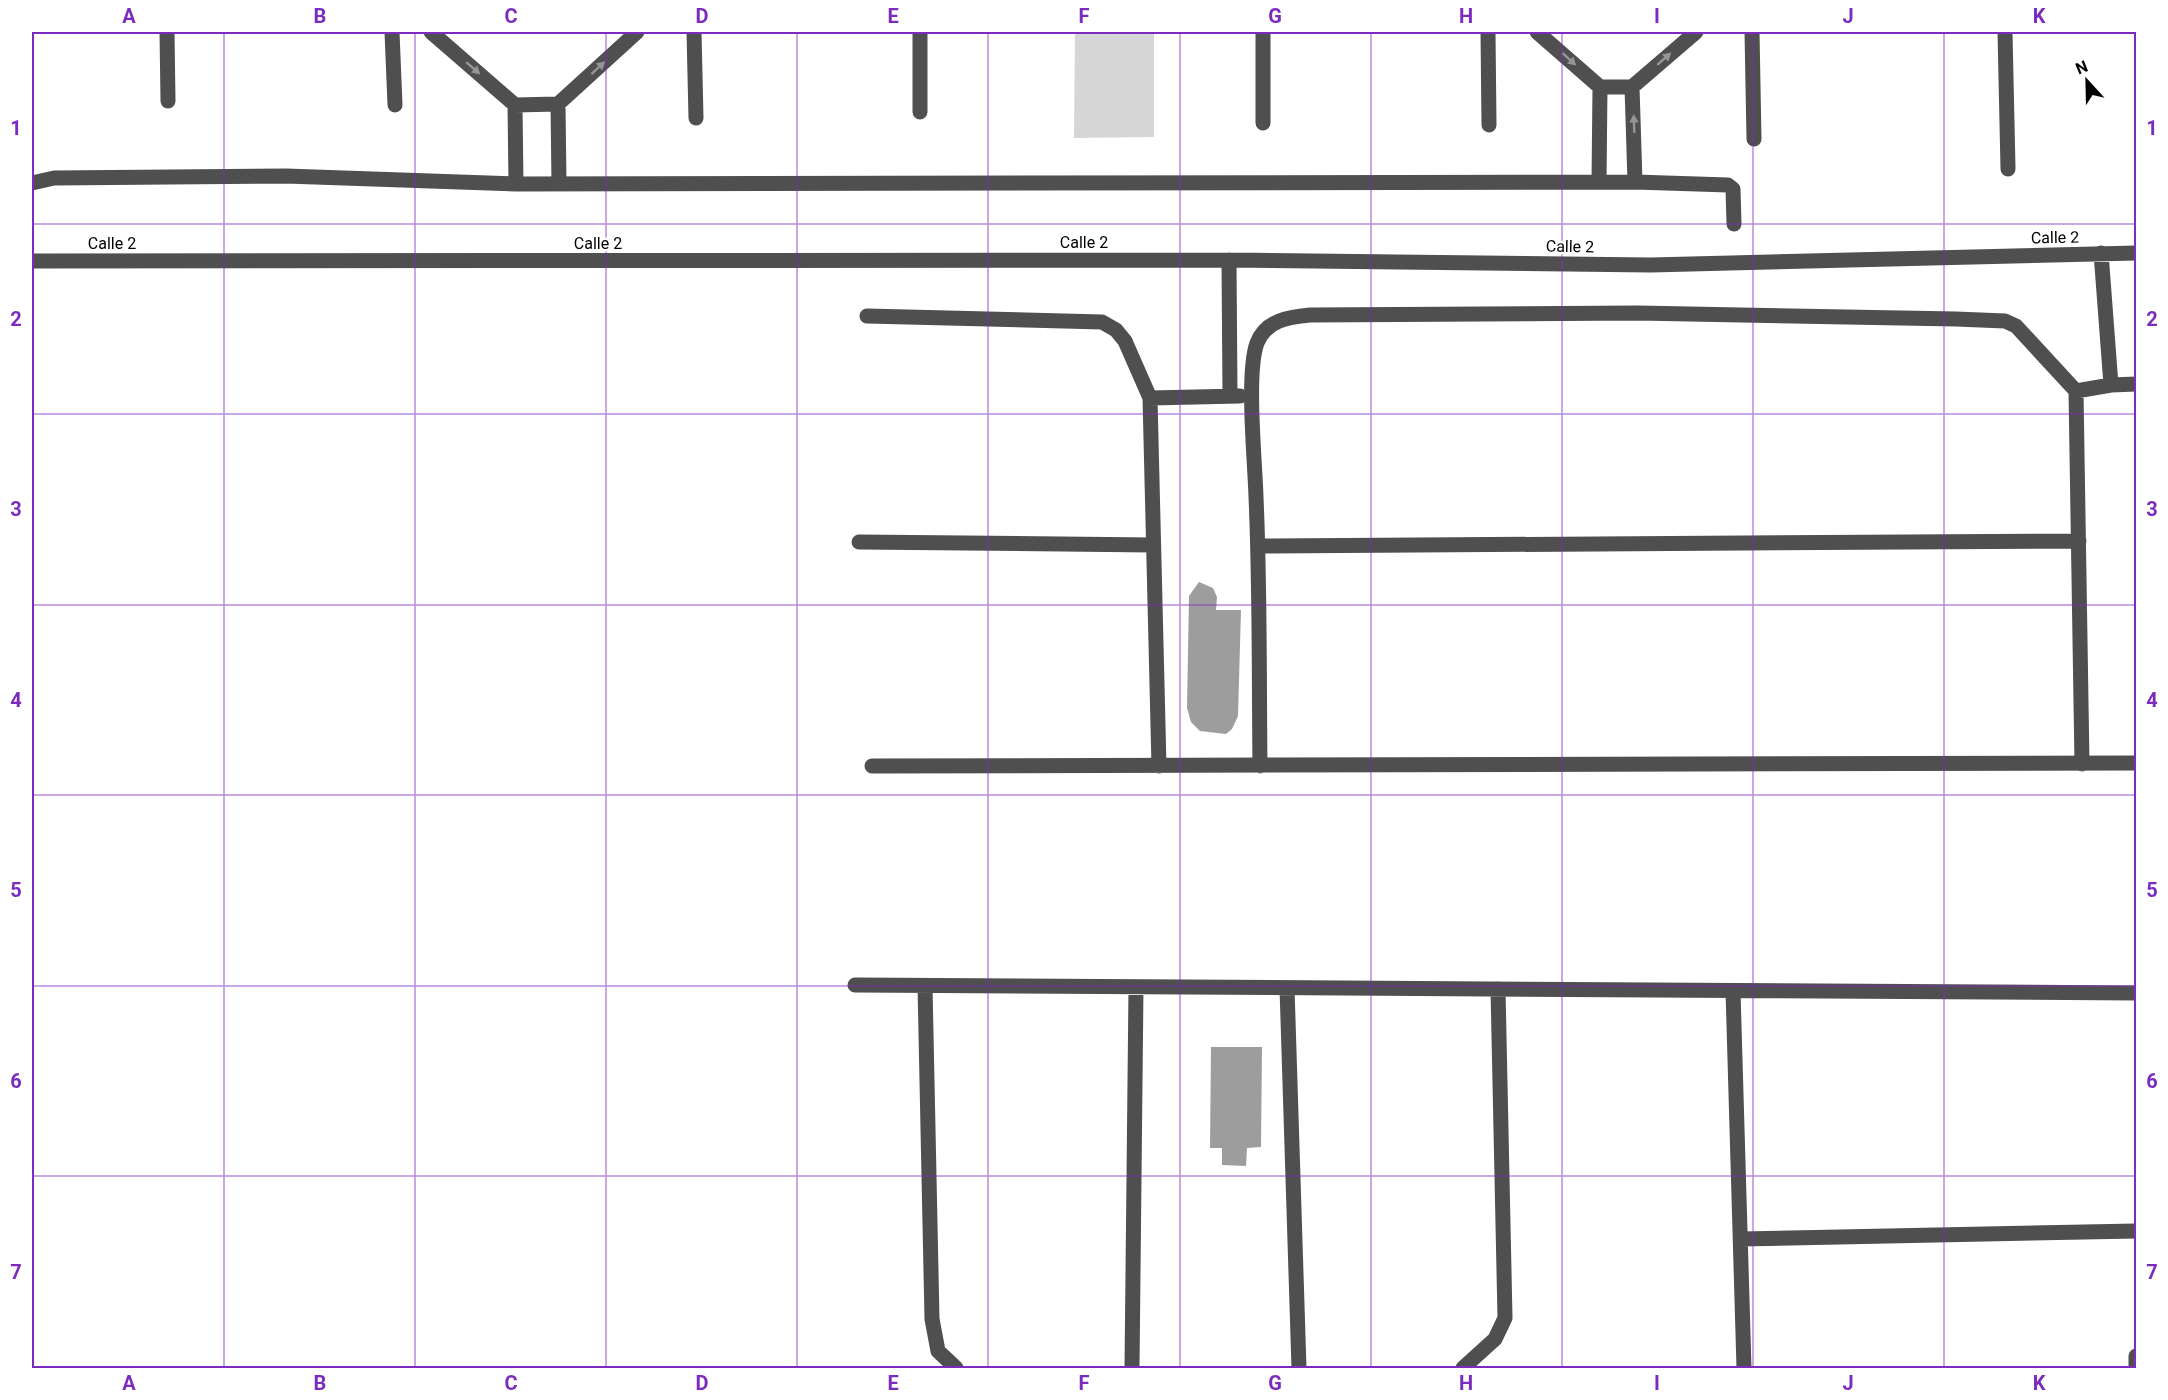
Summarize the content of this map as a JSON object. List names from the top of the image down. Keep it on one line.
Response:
{"streets":{"street":["Calle 2"]},"north":"top","grid":{"columns":["A","B","C","D","E","F","G","H","I","J","K"],"rows":["1","2","3","4","5","6","7"]}}
